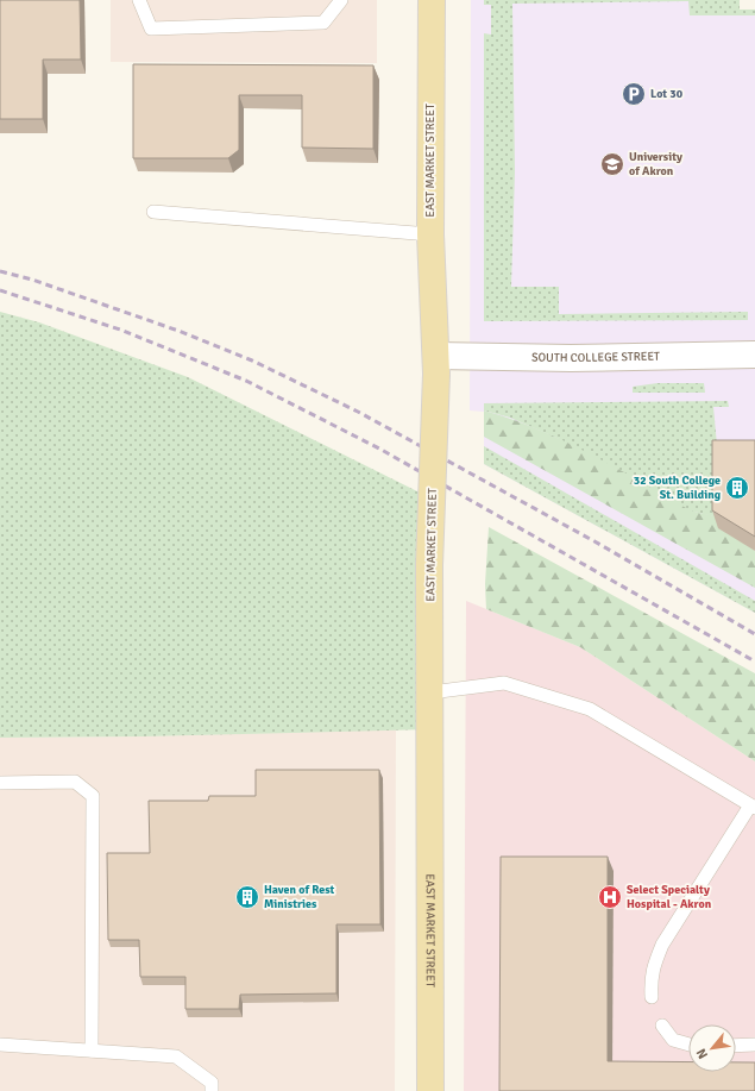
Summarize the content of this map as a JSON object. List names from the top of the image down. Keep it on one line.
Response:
{"streets":{"main road":["EAST MARKET STREET"],"street":["SOUTH COLLEGE STREET"]},"crossings":[["EAST MARKET STREET","SOUTH COLLEGE STREET"]],"places":{"parking":["Lot 30"],"school or university":["University of Akron"],"building":["32 South College St. Building","Haven of Rest Ministries"],"hospital":["Select Specialty Hospital - Akron"]},"north":"bottom left"}
